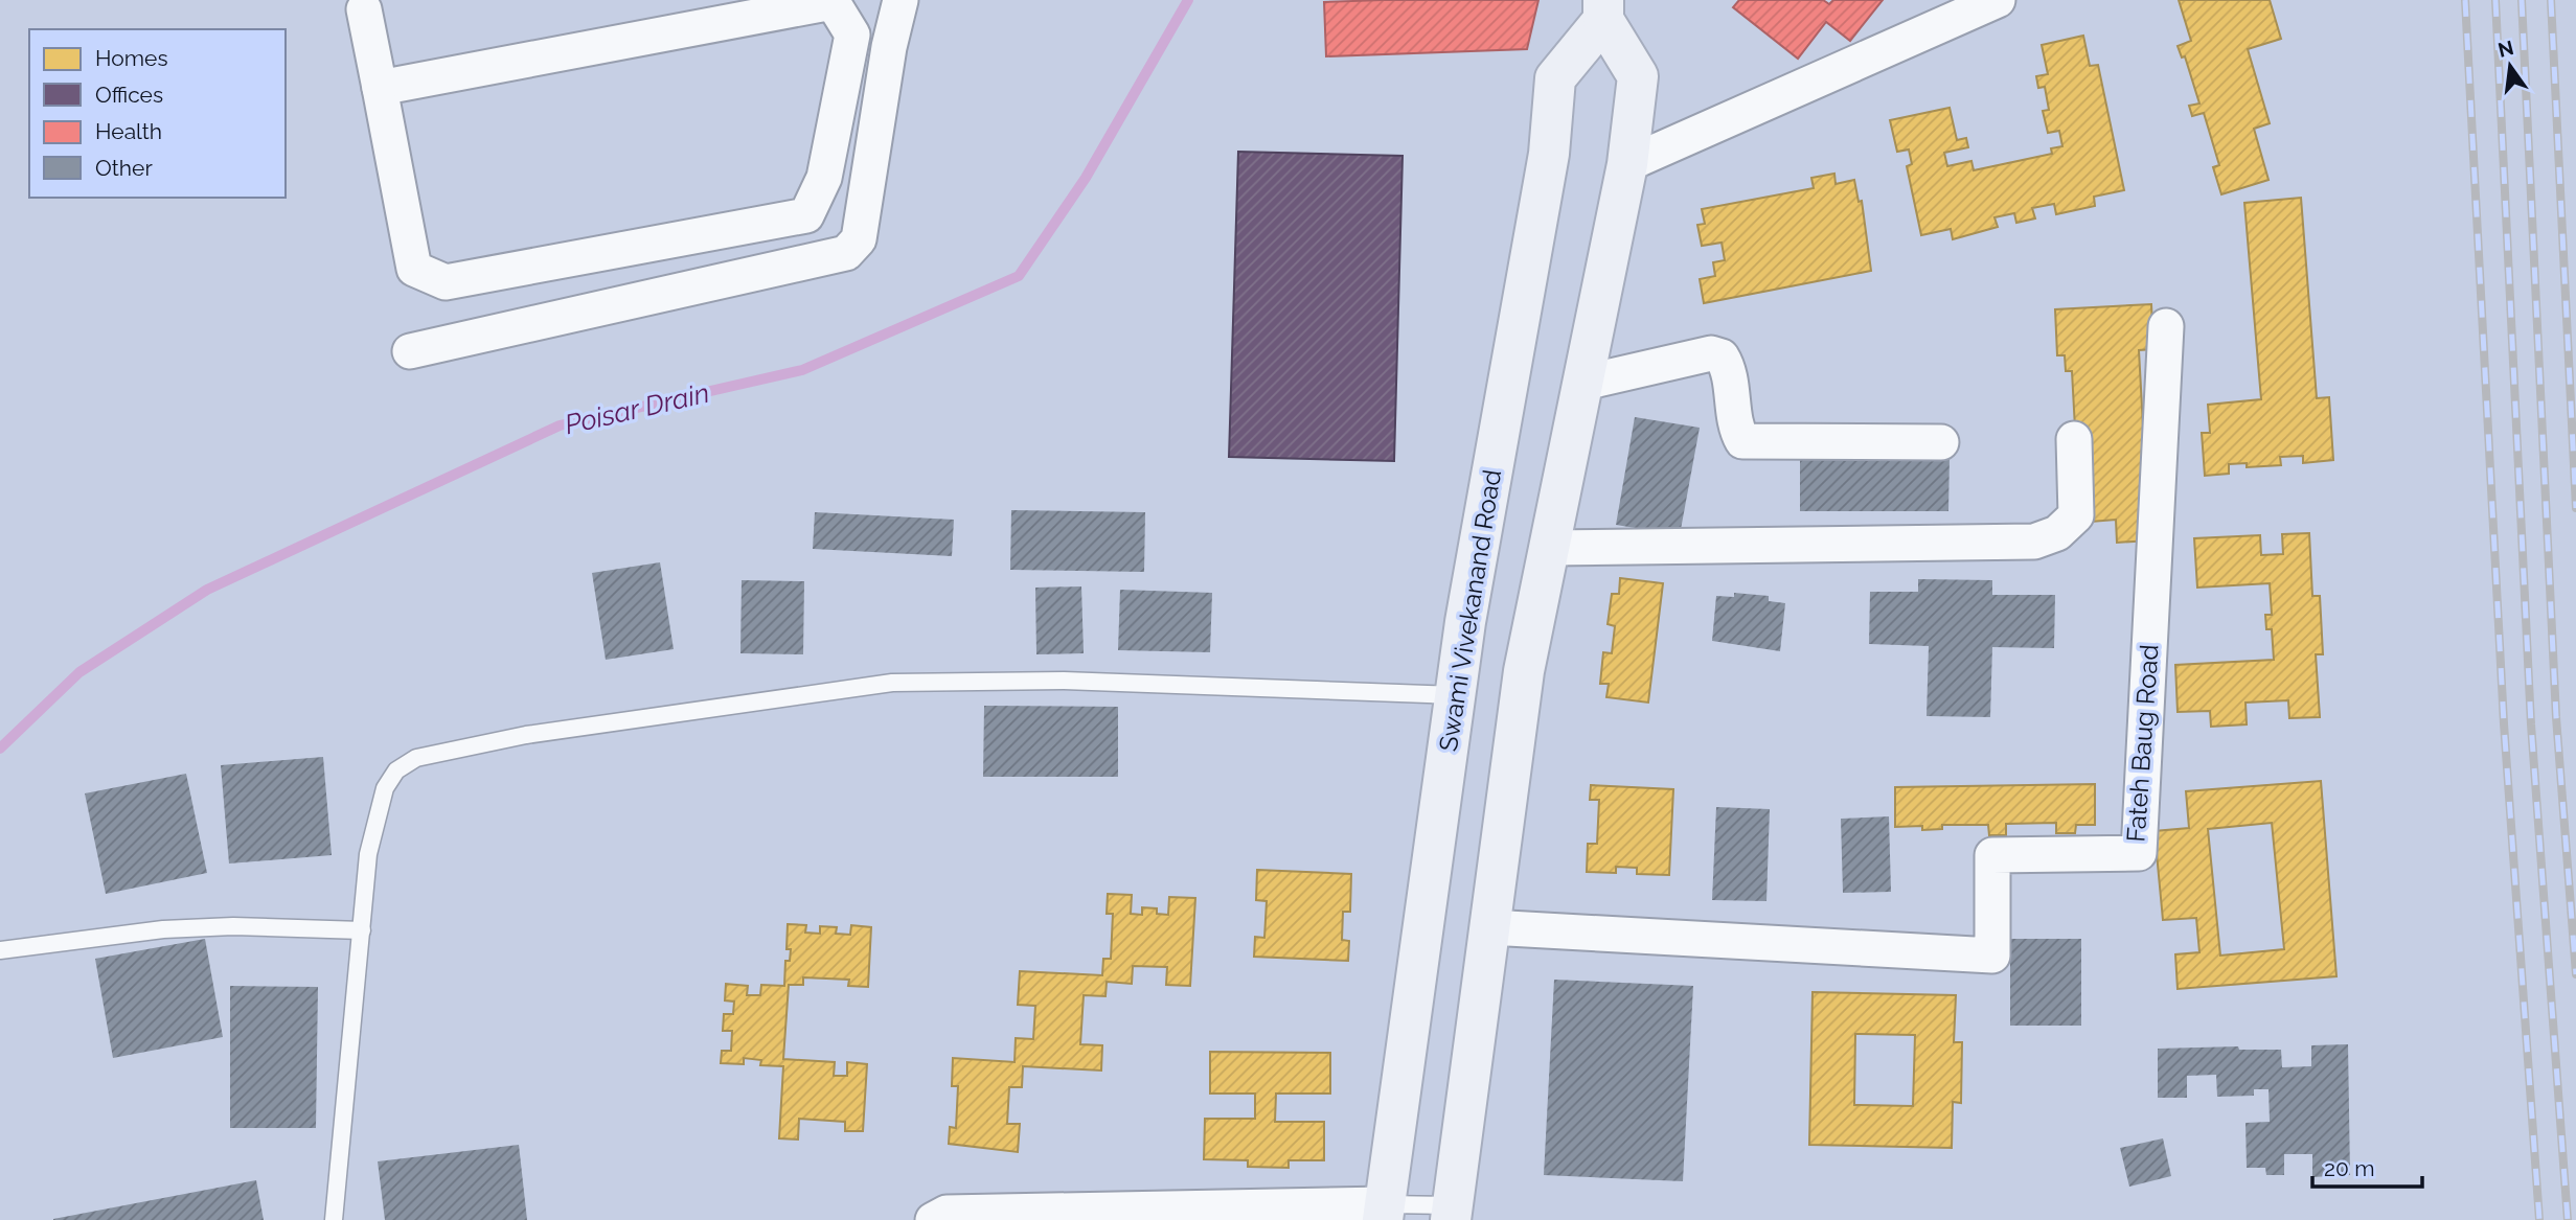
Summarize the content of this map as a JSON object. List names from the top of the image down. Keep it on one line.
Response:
{"streets":{"main road":["Swami Vivekanand Road"],"street":["Fateh Baug Road"]},"crossings":[["Swami Vivekanand Road","Fateh Baug Road"]],"water":["Poisar Drain"],"legend":["Homes","Offices","Health","Other"],"scale_bar":"20 m","north":"top"}
